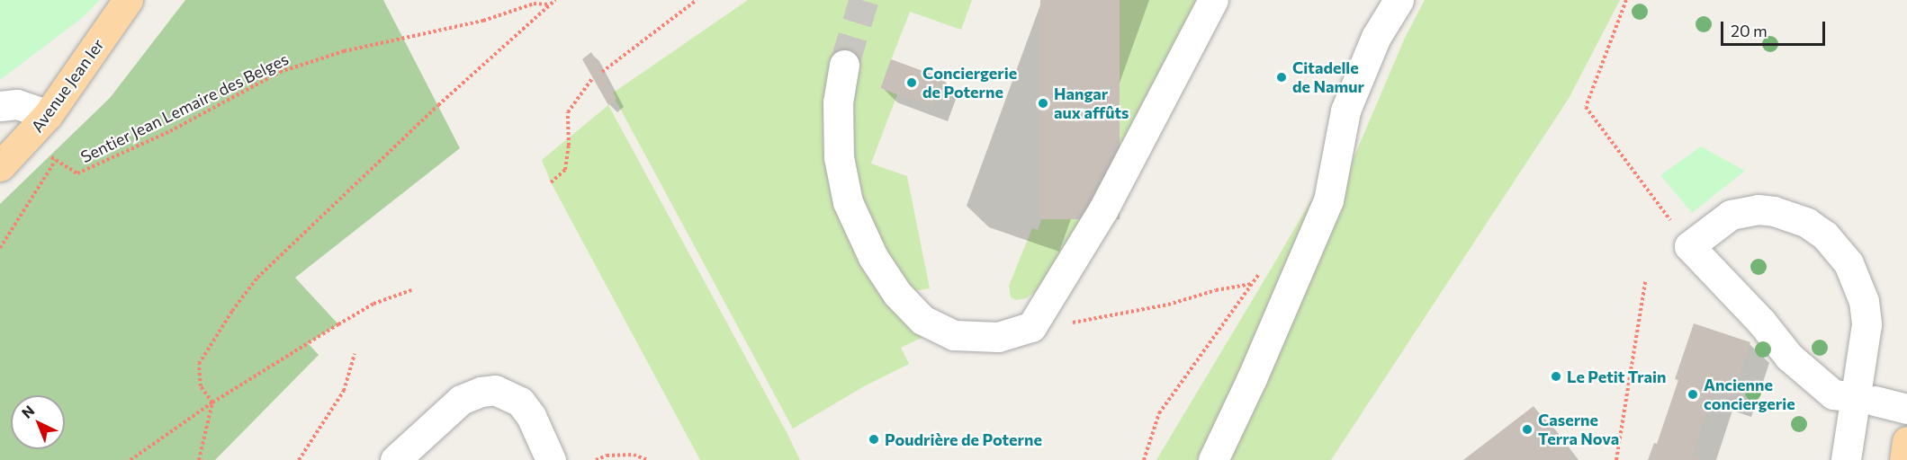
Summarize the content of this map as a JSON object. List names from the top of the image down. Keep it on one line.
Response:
{"streets":{"main road":["Avenue Jean Ier"],"path":["Sentier Jean Lemaire des Belges"]},"crossings":[["Avenue Jean Ier","Sentier Jean Lemaire des Belges"]],"places":["Citadelle de Namur","Conciergerie de Poterne","Hangar aux affûts","Le Petit Train","Ancienne conciergerie","Caserne Terra Nova","Poudrière de Poterne"],"scale_bar":"20 m","north":"top left"}
